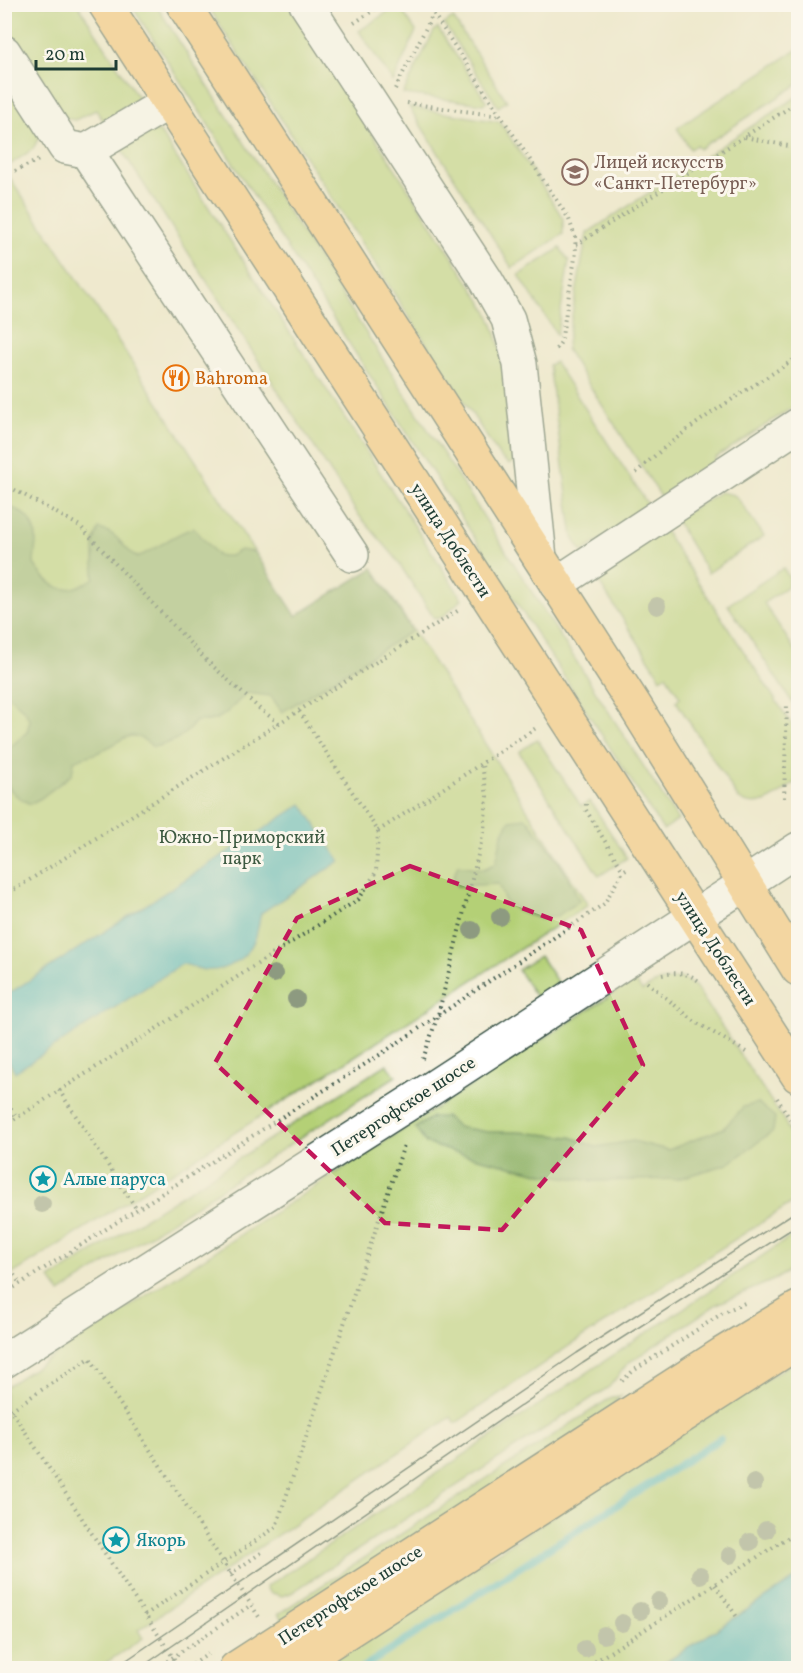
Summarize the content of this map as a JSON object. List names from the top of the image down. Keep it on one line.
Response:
{"streets":{"main road":["улица Доблести","Петергофское шоссе"]},"crossings":[["улица Доблести","Петергофское шоссе"]],"parks":["Южно-Приморский парк"],"places":{"school or university":["Лицей искусств «Санкт-Петербург»"],"restaurant":["Bahroma"],"place":["Алые паруса","Якорь"]},"scale_bar":"20 m"}
